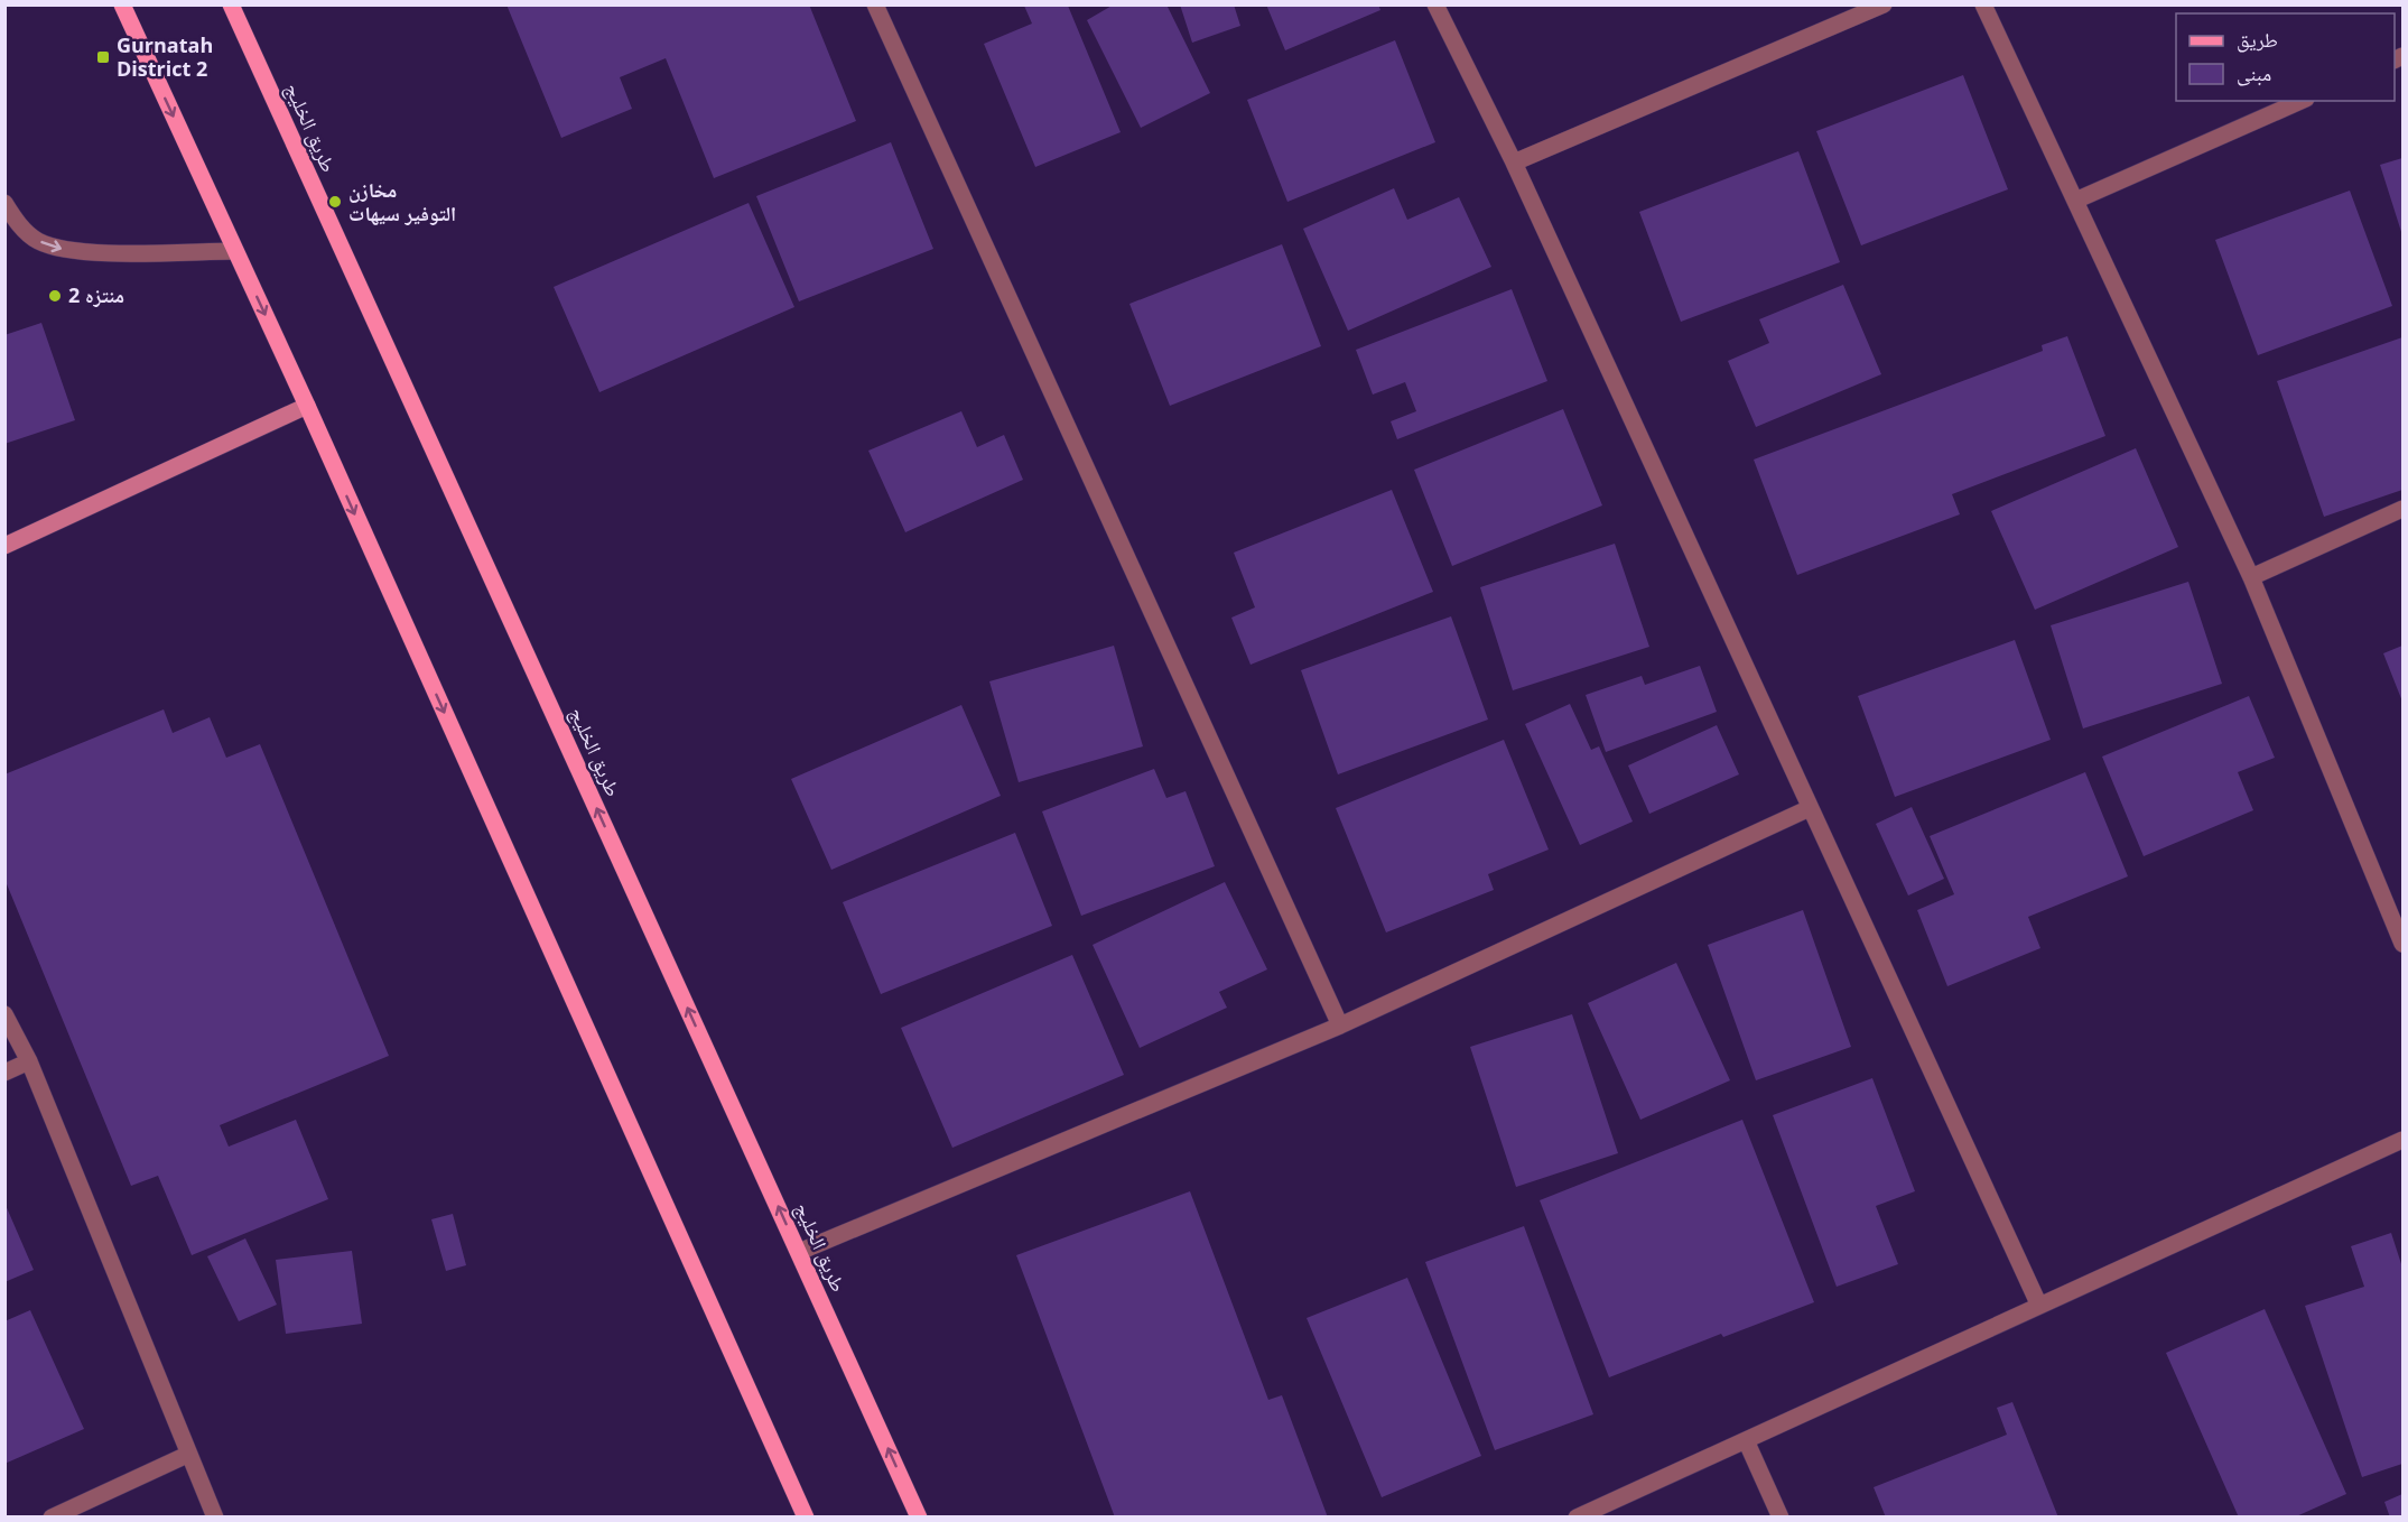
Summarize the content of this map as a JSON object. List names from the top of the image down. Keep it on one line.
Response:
{"streets":{"main road":["طريق الخليج"]},"places":{"transit":["Gurnatah District 2"],"other":["مخازن التوفير سيهات","منتزه 2"]},"legend":["طريق","مبنى"]}
